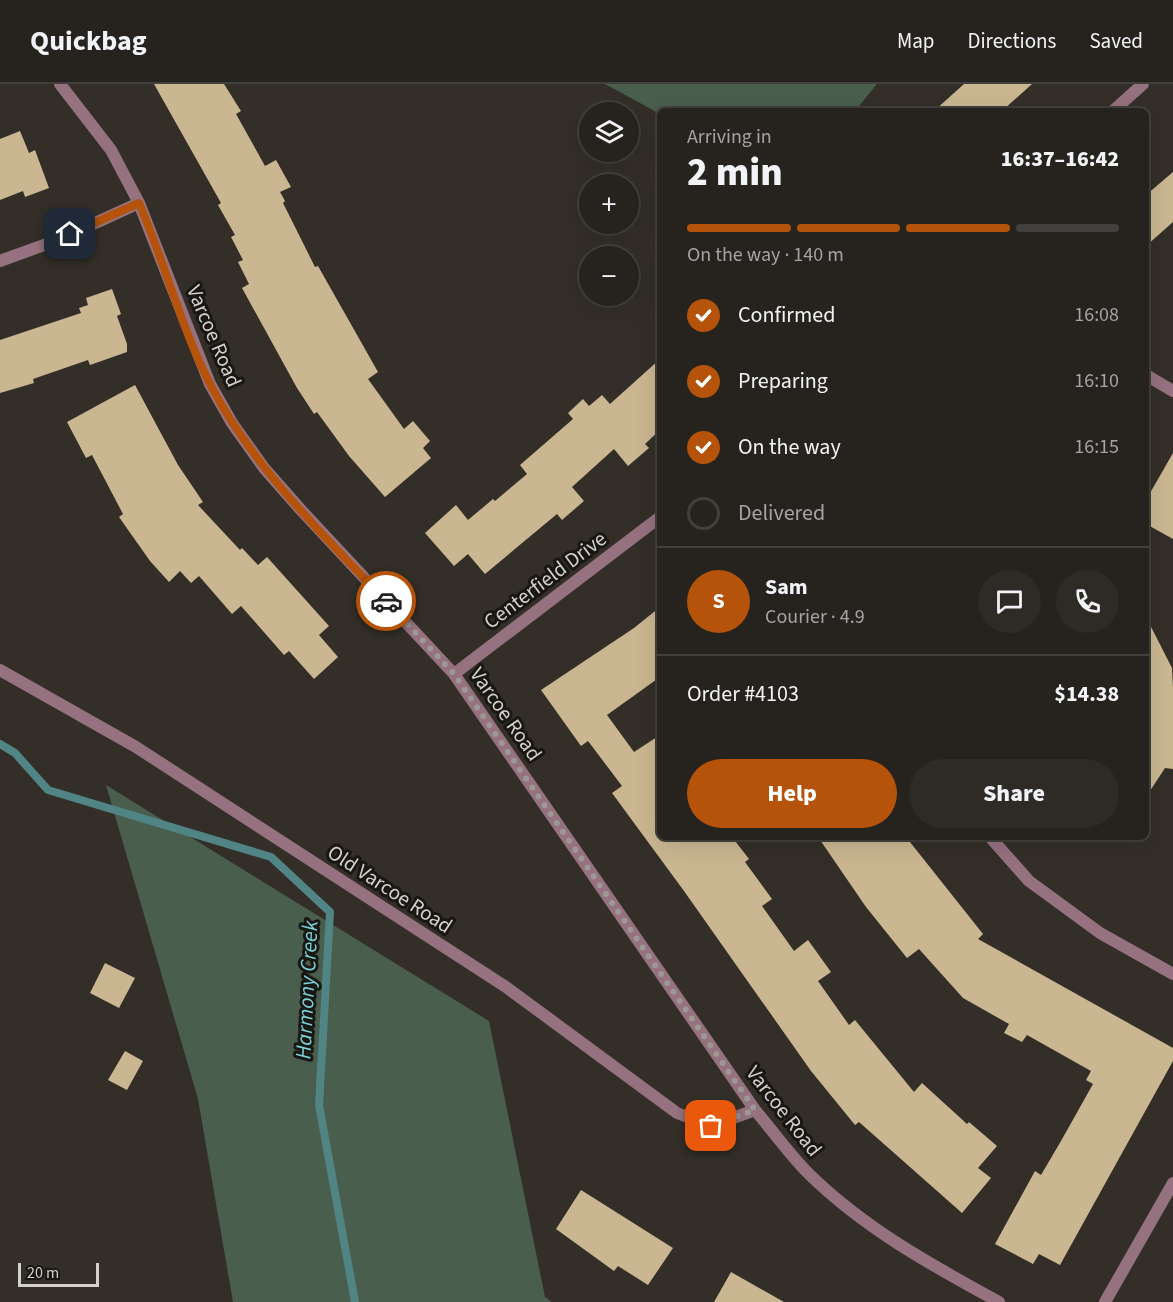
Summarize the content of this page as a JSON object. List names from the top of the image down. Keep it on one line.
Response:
{"streets":{"street":["Varcoe Road","Centerfield Drive","Old Varcoe Road"]},"crossings":[["Varcoe Road","Centerfield Drive"],["Varcoe Road","Old Varcoe Road"]],"water":["Harmony Creek"],"scale_bar":"20 m","page":{"header":"Quickbag","nav":["Map","Directions","Saved"],"map_buttons":["+","−"],"heading":["2 min","Arriving in","16:37–16:42"],"panel":["Sam","Courier · 4.9","Order #4103","$14.38"],"bar":"On the way · 140 m","list":[["Confirmed","16:08"],["Preparing","16:10"],["On the way","16:15"],"Delivered"],"round":"S","buttons":["Help","Share"],"scale":"20 m"}}
